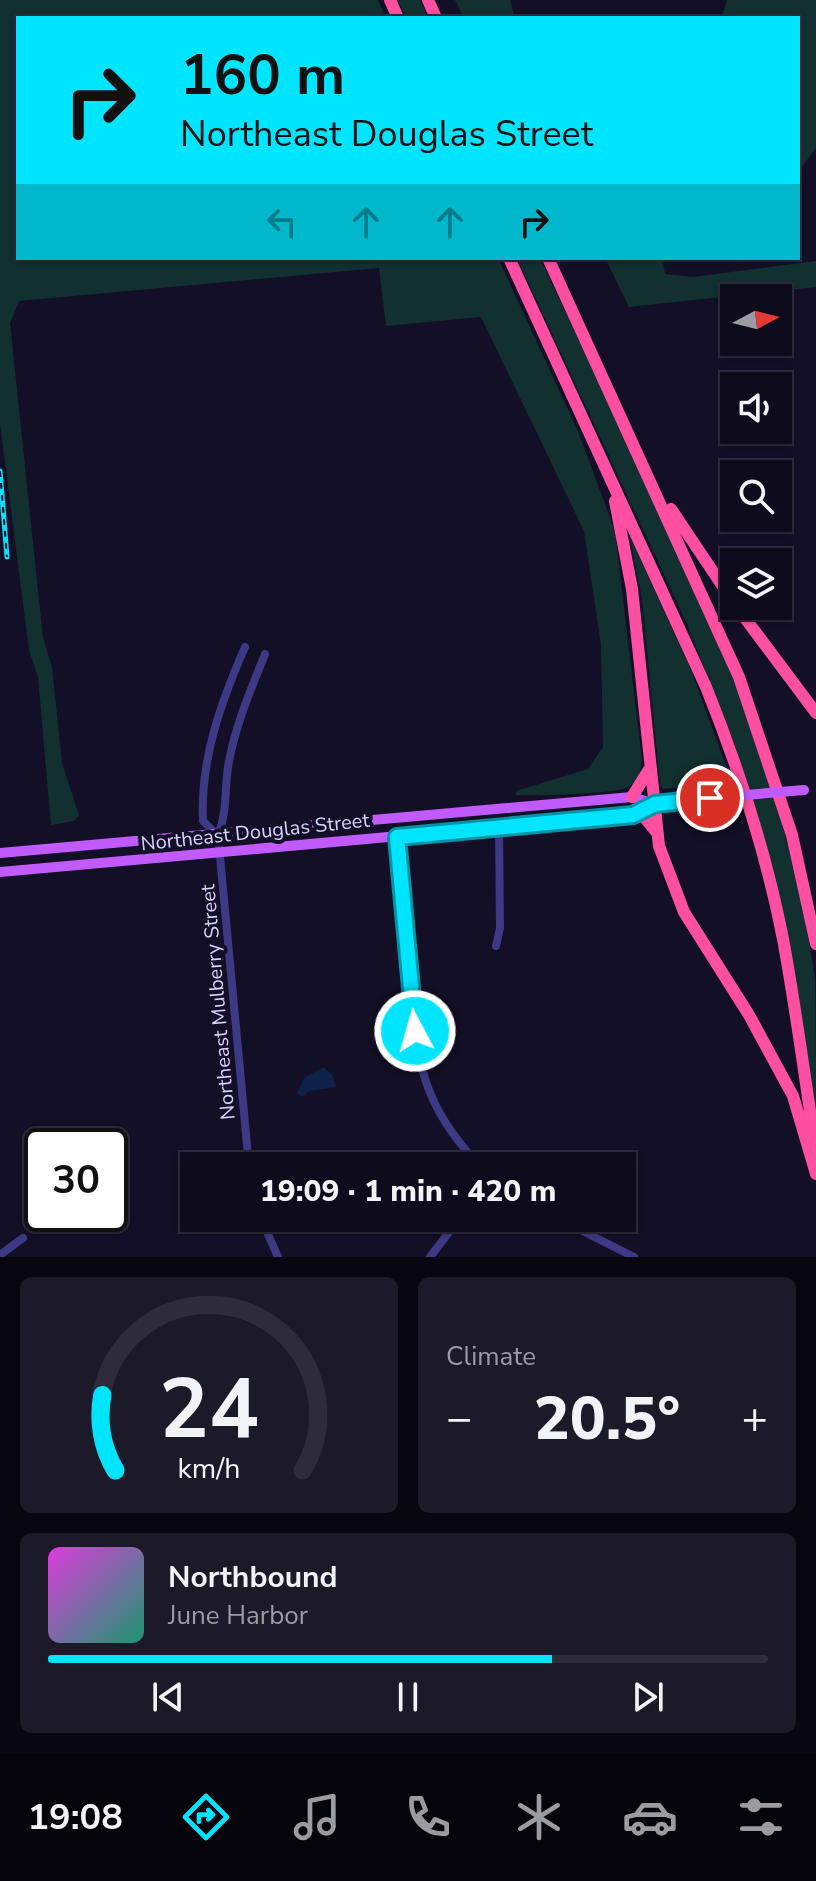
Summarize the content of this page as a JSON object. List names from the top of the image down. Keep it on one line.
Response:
{"streets":{"main road":["Northeast Douglas Street"],"street":["Northeast Mulberry Street"]},"crossings":[["Northeast Douglas Street","Northeast Mulberry Street"]],"north":"right","page":{"turn":["160 m","Northeast Douglas Street"],"limit":"30","trip":"19:09 · 1 min · 420 m","tile":"Climate","heat":["−","20.5°","+"],"song":["Northbound","June Harbor"],"tabs":"19:08","gauge":["24","km/h"]}}
